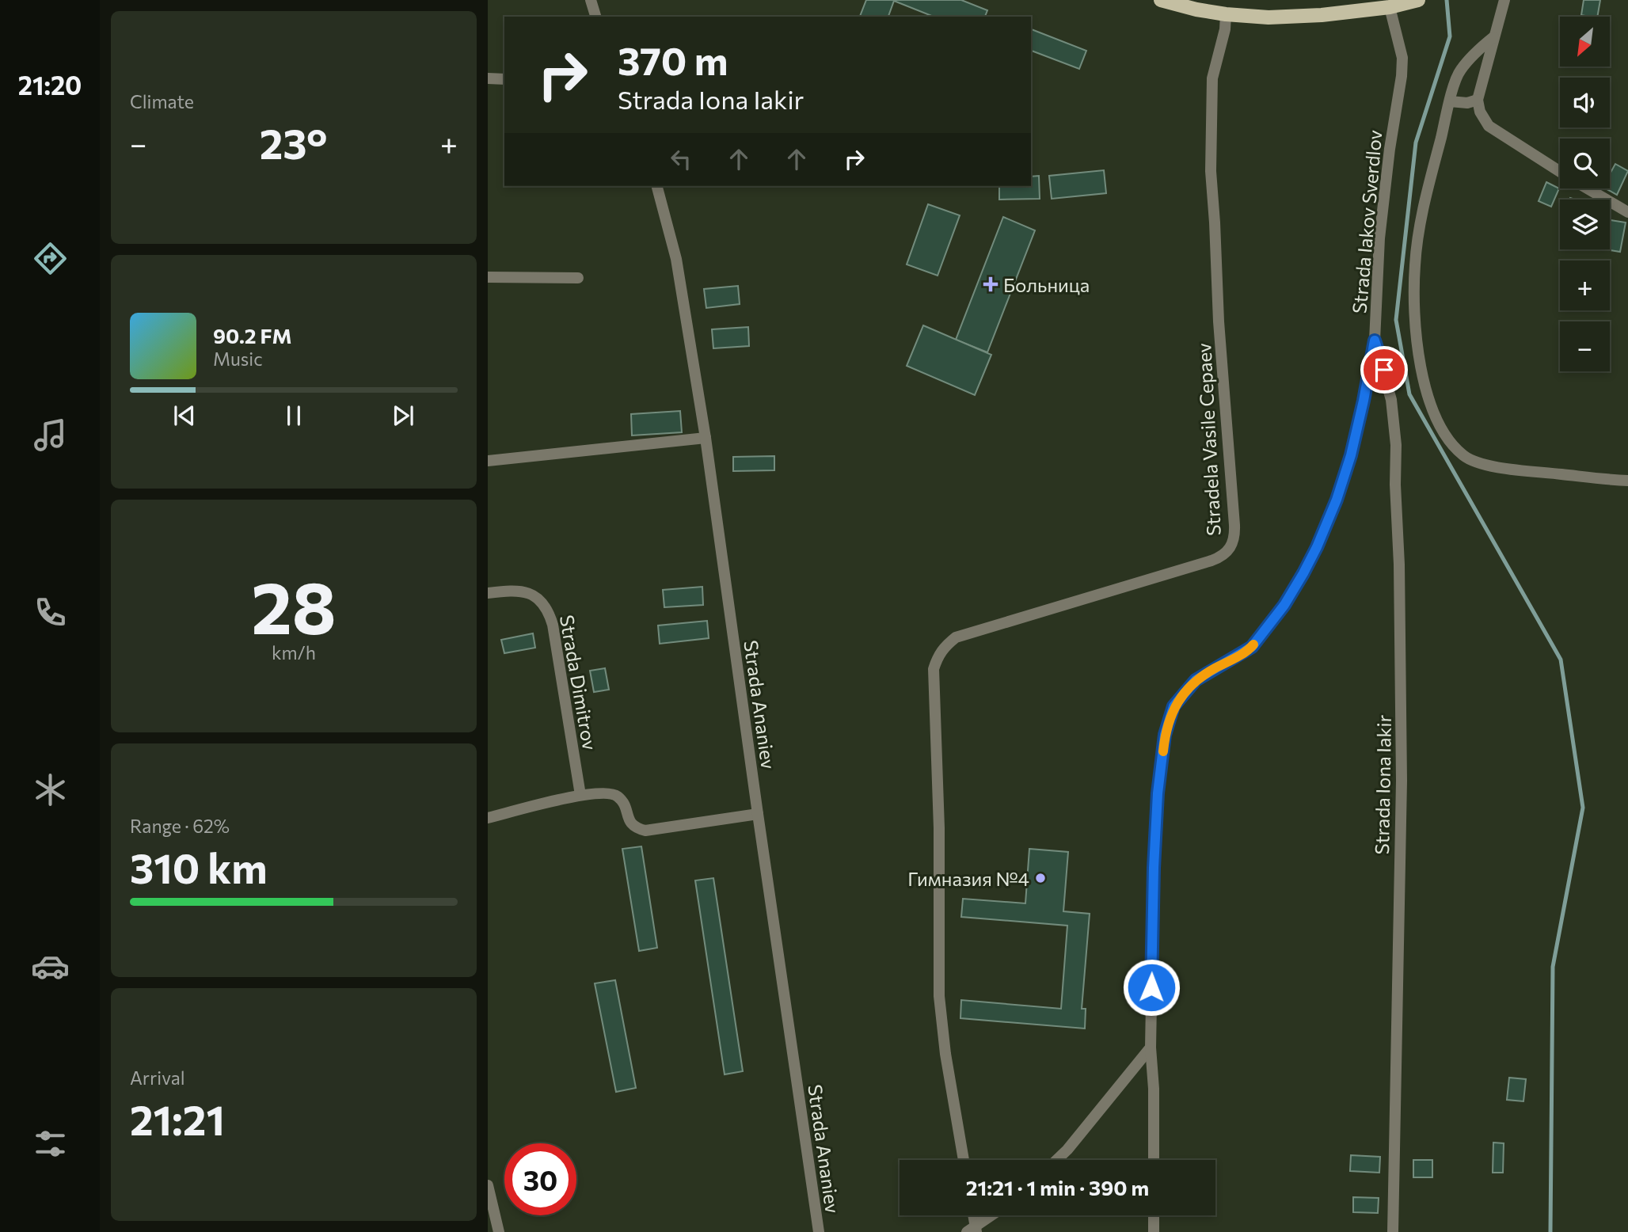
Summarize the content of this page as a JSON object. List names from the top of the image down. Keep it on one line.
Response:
{"streets":{"street":["Strada Iakov Sverdlov","Stradela Vasile Cepaev","Strada Dimitrov","Strada Ananiev","Strada Iona Iakir"]},"crossings":[["Strada Iakov Sverdlov","Strada Iona Iakir"]],"places":{"health":["Больница"],"other":["Гимназия №4"]},"north":"bottom left","page":{"tabs":"21:20","tile":["Climate",["28","km/h"],["Range · 62%","310 km"],["Arrival","21:21"]],"map_buttons":["+","−"],"turn":["370 m","Strada Iona Iakir"],"heat":["−","23°","+"],"song":["90.2 FM","Music"],"limit":"30","trip":"21:21 · 1 min · 390 m"}}
